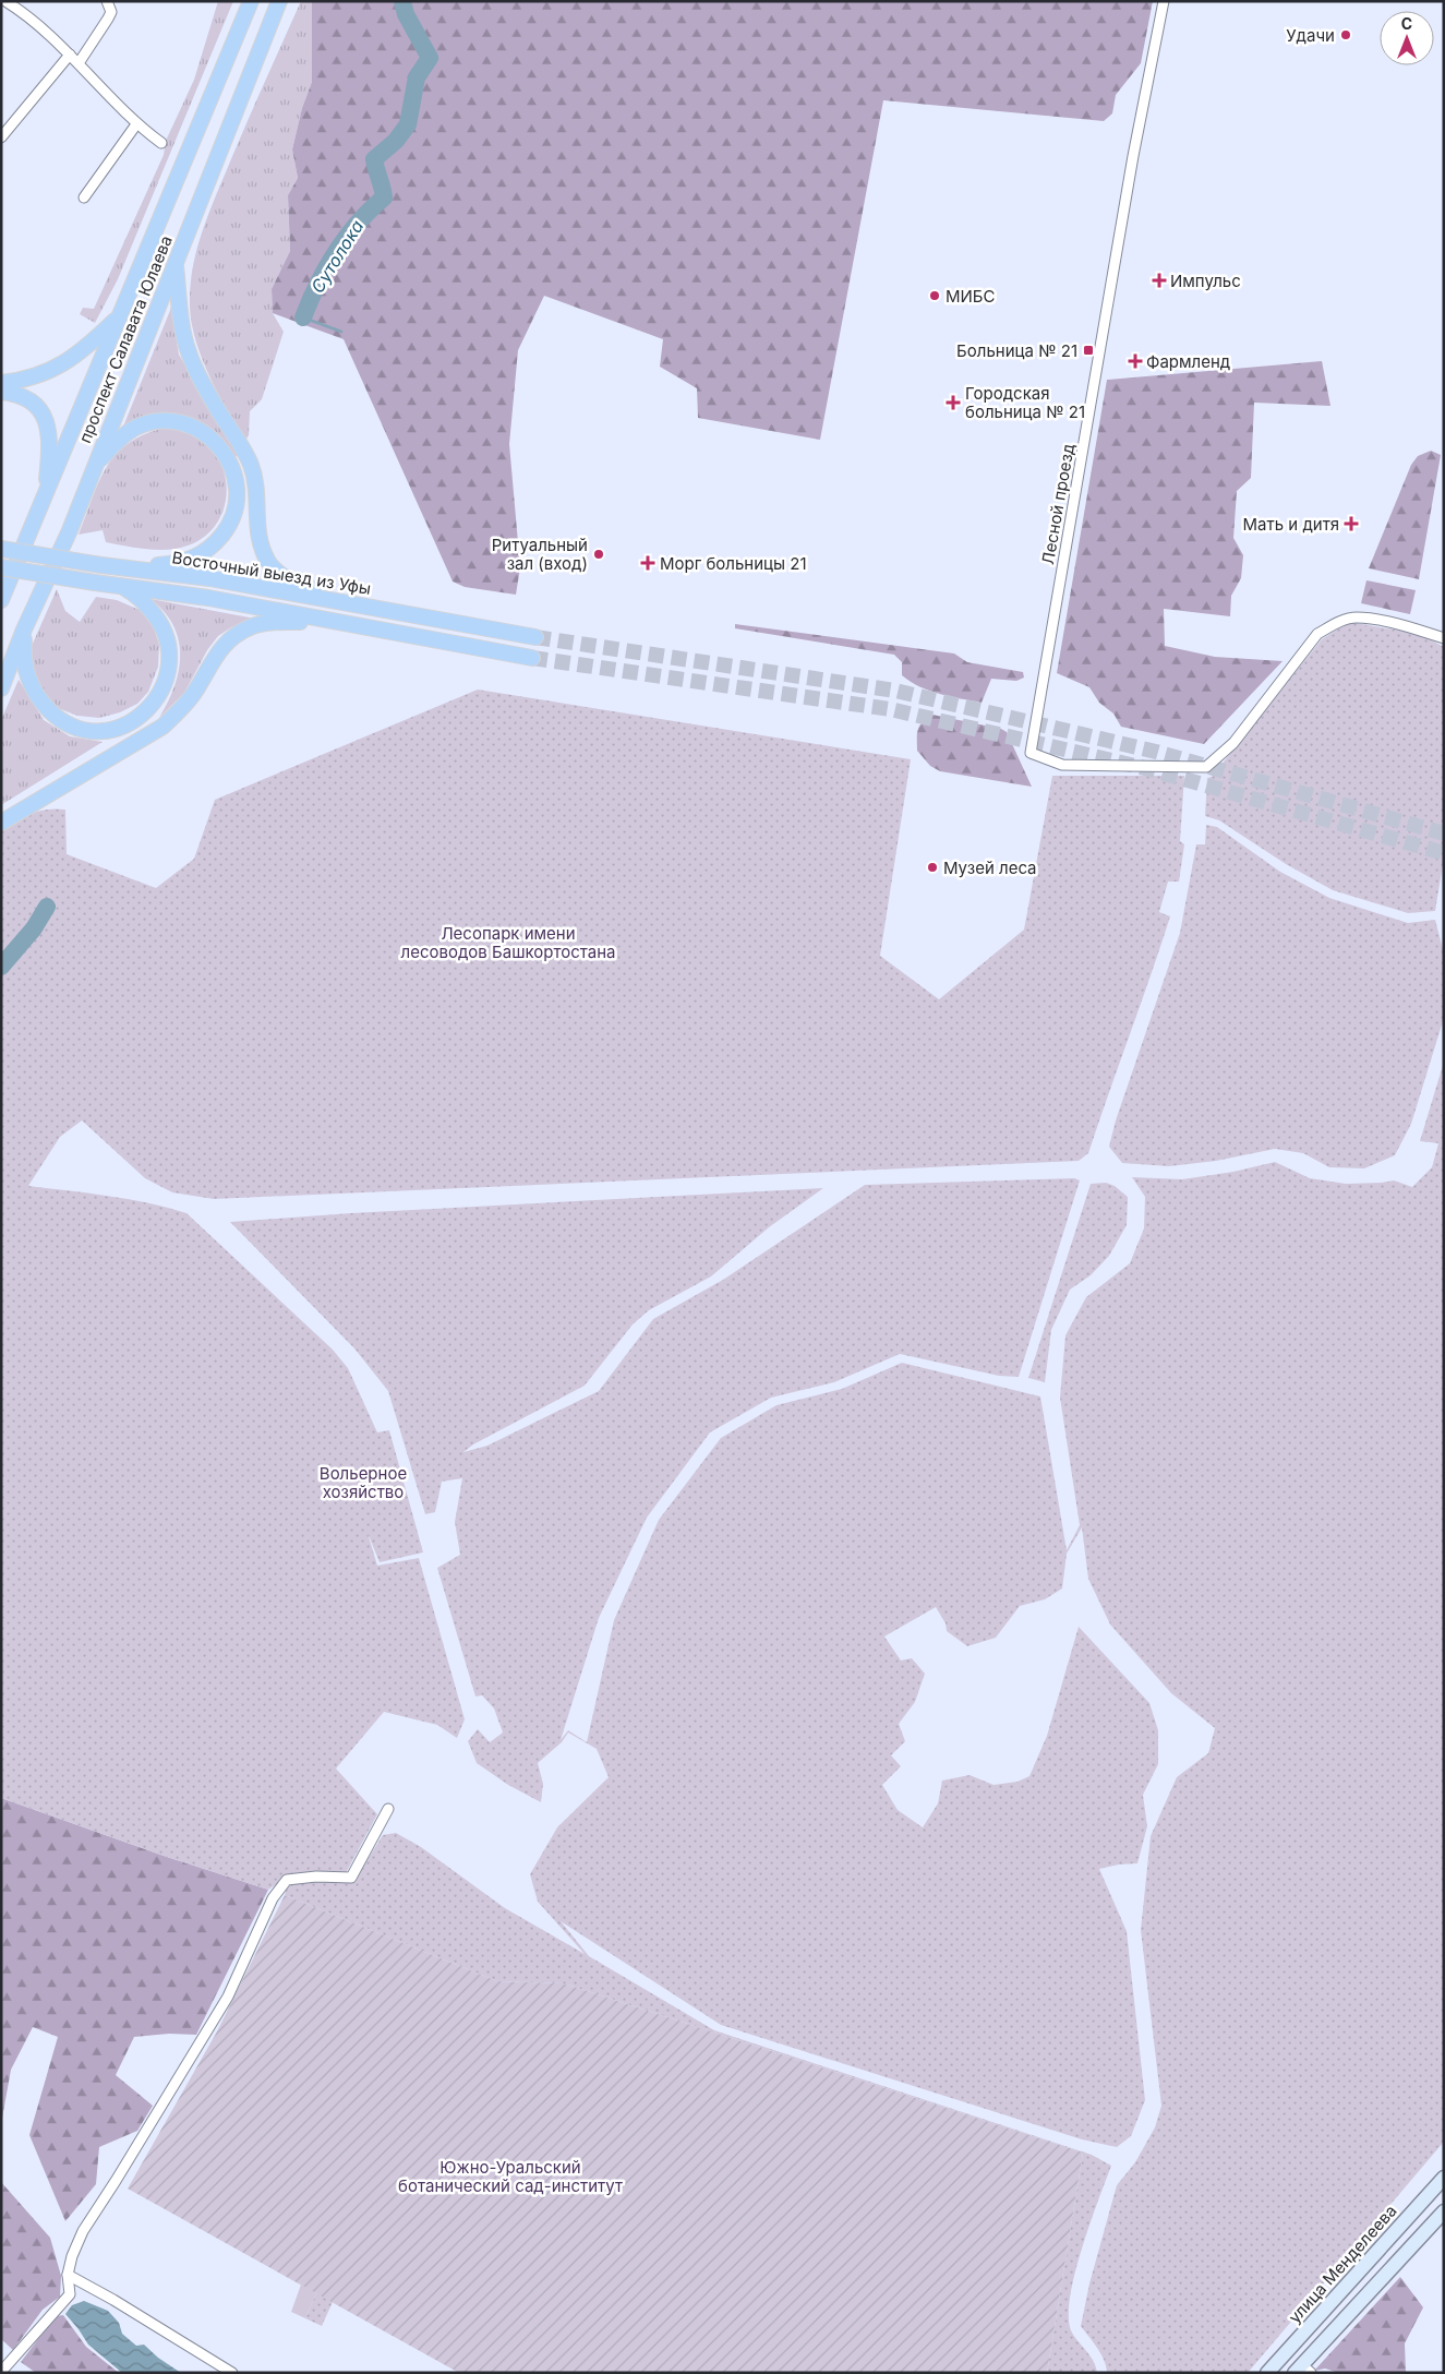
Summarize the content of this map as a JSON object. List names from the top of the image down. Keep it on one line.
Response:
{"streets":{"main road":["проспект Салавата Юлаева","Восточный выезд из Уфы","улица Менделеева"],"street":["Лесной проезд"]},"water":["Сутолока"],"parks":["Лесопарк имени лесоводов Башкортостана","Вольерное хозяйство","Южно-Уральский ботанический сад-институт"],"places":{"other":["Удачи","МИБС","Ритуальный зал (вход)","Музей леса"],"health":["Импульс","Фармленд","Городская больница № 21","Мать и дитя","Морг больницы 21"],"transit":["Больница № 21"]},"north":"top"}
